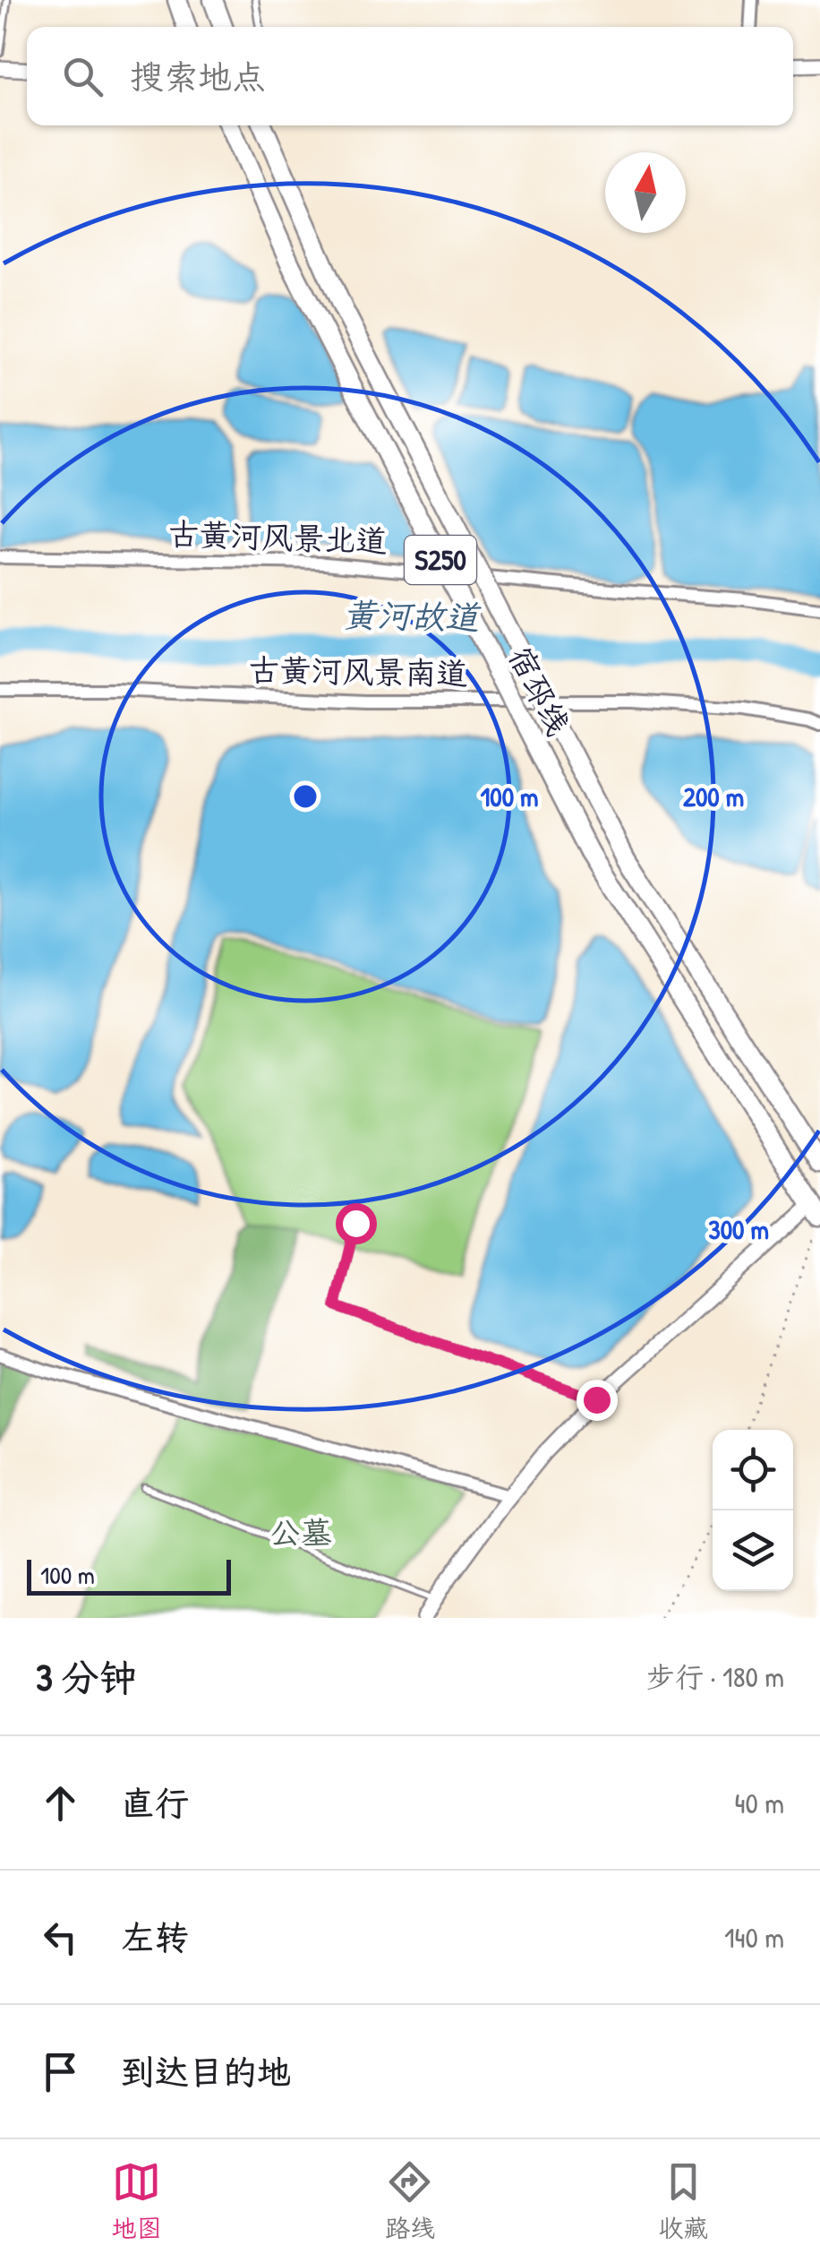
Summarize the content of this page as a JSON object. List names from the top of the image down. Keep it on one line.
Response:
{"streets":{"main road":["S250","宿邳线"],"street":["古黄河风景北道","古黄河风景南道"]},"water":["黄河故道"],"parks":["公墓"],"scale_bar":"100 m","north":"top","page":{"search":"搜索地点","scale":"100 m","heading":["3 分钟","步行 · 180 m"],"list":[["直行","40 m"],["左转","140 m"],"到达目的地"],"nav":["地图","路线","收藏"]},"rings":["100 m","200 m","300 m"]}
